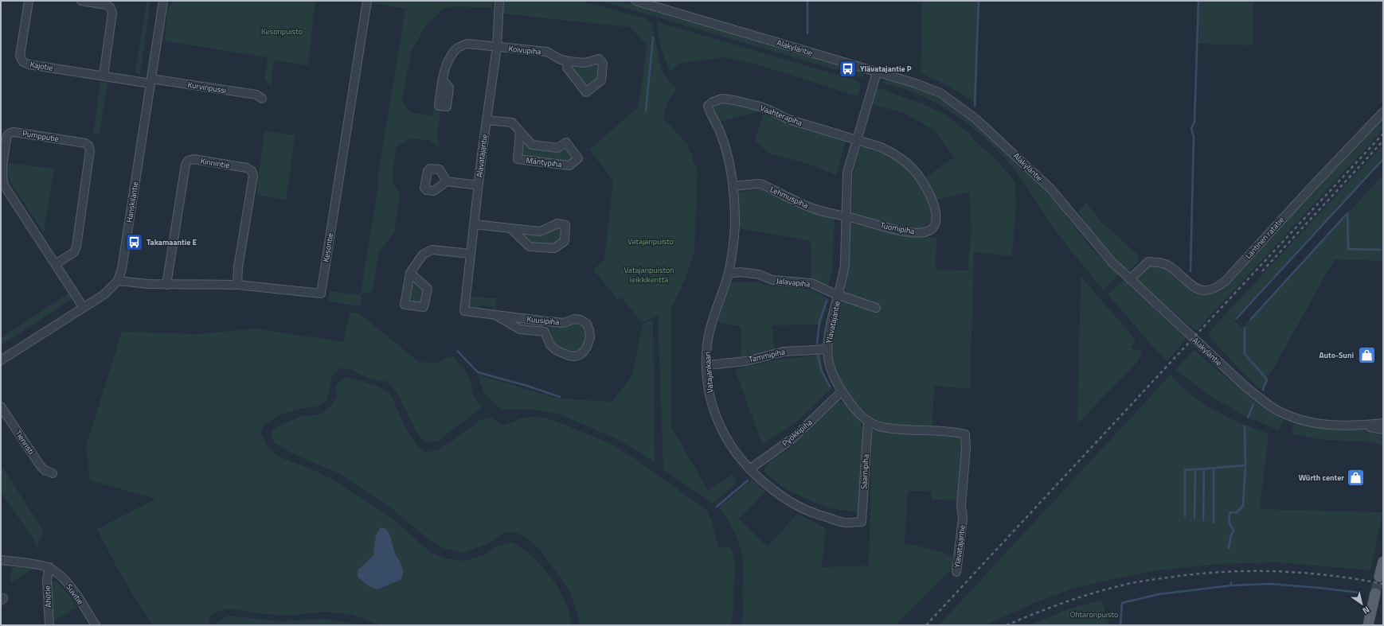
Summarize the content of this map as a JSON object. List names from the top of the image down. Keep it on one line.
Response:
{"streets":{"street":["Alakyläntie","Koivupiha","Kajotie","Kurvinpussi","Vaahterapiha","Pumpputie","Alavatajantie","Mäntypiha","Kinnintie","Lehmuspiha","Hanskilantie","Tuomipiha","Läntinen ratatie","Kesontie","Jalavapiha","Kuusipiha","Ylävatajantie","Tammipiha","Vatajankaari","Pyökkipiha","Tienristi","Saarnipiha","Suvitie","Ahotie"]},"crossings":[["Alakyläntie","Läntinen ratatie"],["Alakyläntie","Ylävatajantie"],["Koivupiha","Alavatajantie"],["Kajotie","Kurvinpussi"],["Kajotie","Hanskilantie"],["Kurvinpussi","Hanskilantie"],["Vaahterapiha","Tuomipiha"],["Vaahterapiha","Ylävatajantie"],["Vaahterapiha","Vatajankaari"],["Pumpputie","Hanskilantie"],["Alavatajantie","Mäntypiha"],["Alavatajantie","Kuusipiha"],["Kinnintie","Kesontie"],["Lehmuspiha","Tuomipiha"],["Lehmuspiha","Ylävatajantie"],["Lehmuspiha","Vatajankaari"],["Hanskilantie","Kesontie"],["Tuomipiha","Ylävatajantie"],["Jalavapiha","Ylävatajantie"],["Jalavapiha","Vatajankaari"],["Ylävatajantie","Tammipiha"],["Ylävatajantie","Pyökkipiha"],["Ylävatajantie","Saarnipiha"],["Tammipiha","Vatajankaari"],["Vatajankaari","Pyökkipiha"],["Vatajankaari","Saarnipiha"],["Suvitie","Ahotie"]],"parks":["Kesonpuisto","Vatajanpuisto","Vatajanpuiston leikkikenttä","Ohtaronpuisto"],"places":{"bus stop":["Ylävatajantie P","Takamaantie E"],"shop":["Auto-Suni","Würth center"]},"north":"bottom right"}
